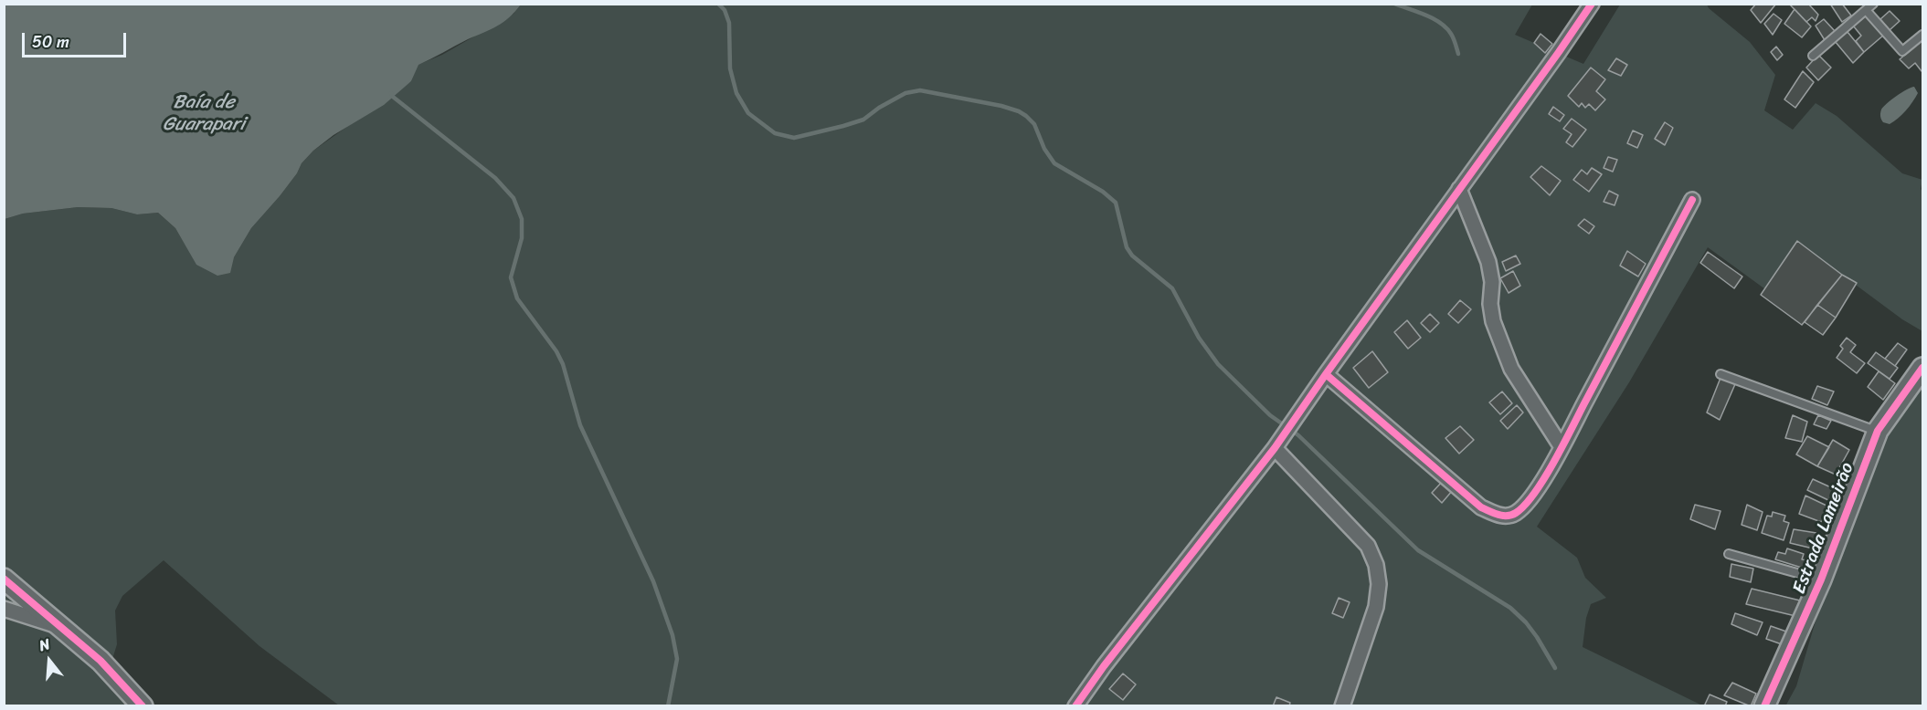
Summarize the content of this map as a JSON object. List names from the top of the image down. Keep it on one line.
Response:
{"streets":{"street":["Estrada Lameirão"]},"water":["Baía de Guarapari"],"scale_bar":"50 m","north":"top"}
